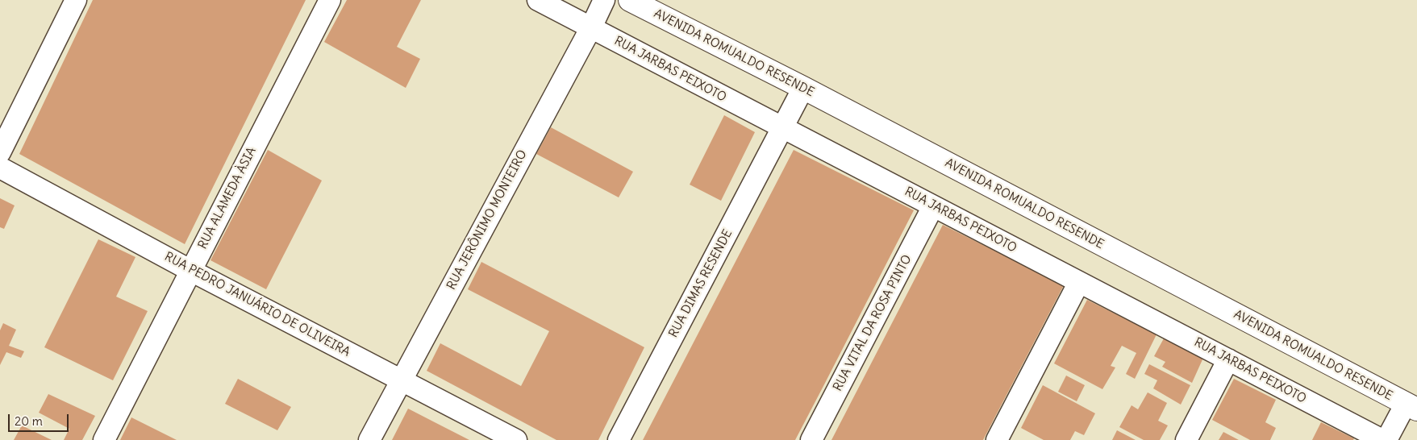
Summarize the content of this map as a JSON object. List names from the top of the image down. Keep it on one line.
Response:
{"streets":{"street":["AVENIDA ROMUALDO RESENDE","RUA JARBAS PEIXOTO","RUA ALAMEDA ÀSIA","RUA JERÔNIMO MONTEIRO","RUA DIMAS RESENDE","RUA PEDRO JANUÁRIO DE OLIVEIRA","RUA VITAL DA ROSA PINTO"]},"crossings":[["AVENIDA ROMUALDO RESENDE","RUA DIMAS RESENDE"],["RUA JARBAS PEIXOTO","RUA JERÔNIMO MONTEIRO"],["RUA JARBAS PEIXOTO","RUA DIMAS RESENDE"],["RUA JARBAS PEIXOTO","RUA VITAL DA ROSA PINTO"],["RUA ALAMEDA ÀSIA","RUA PEDRO JANUÁRIO DE OLIVEIRA"],["RUA JERÔNIMO MONTEIRO","RUA PEDRO JANUÁRIO DE OLIVEIRA"]],"scale_bar":"20 m"}
